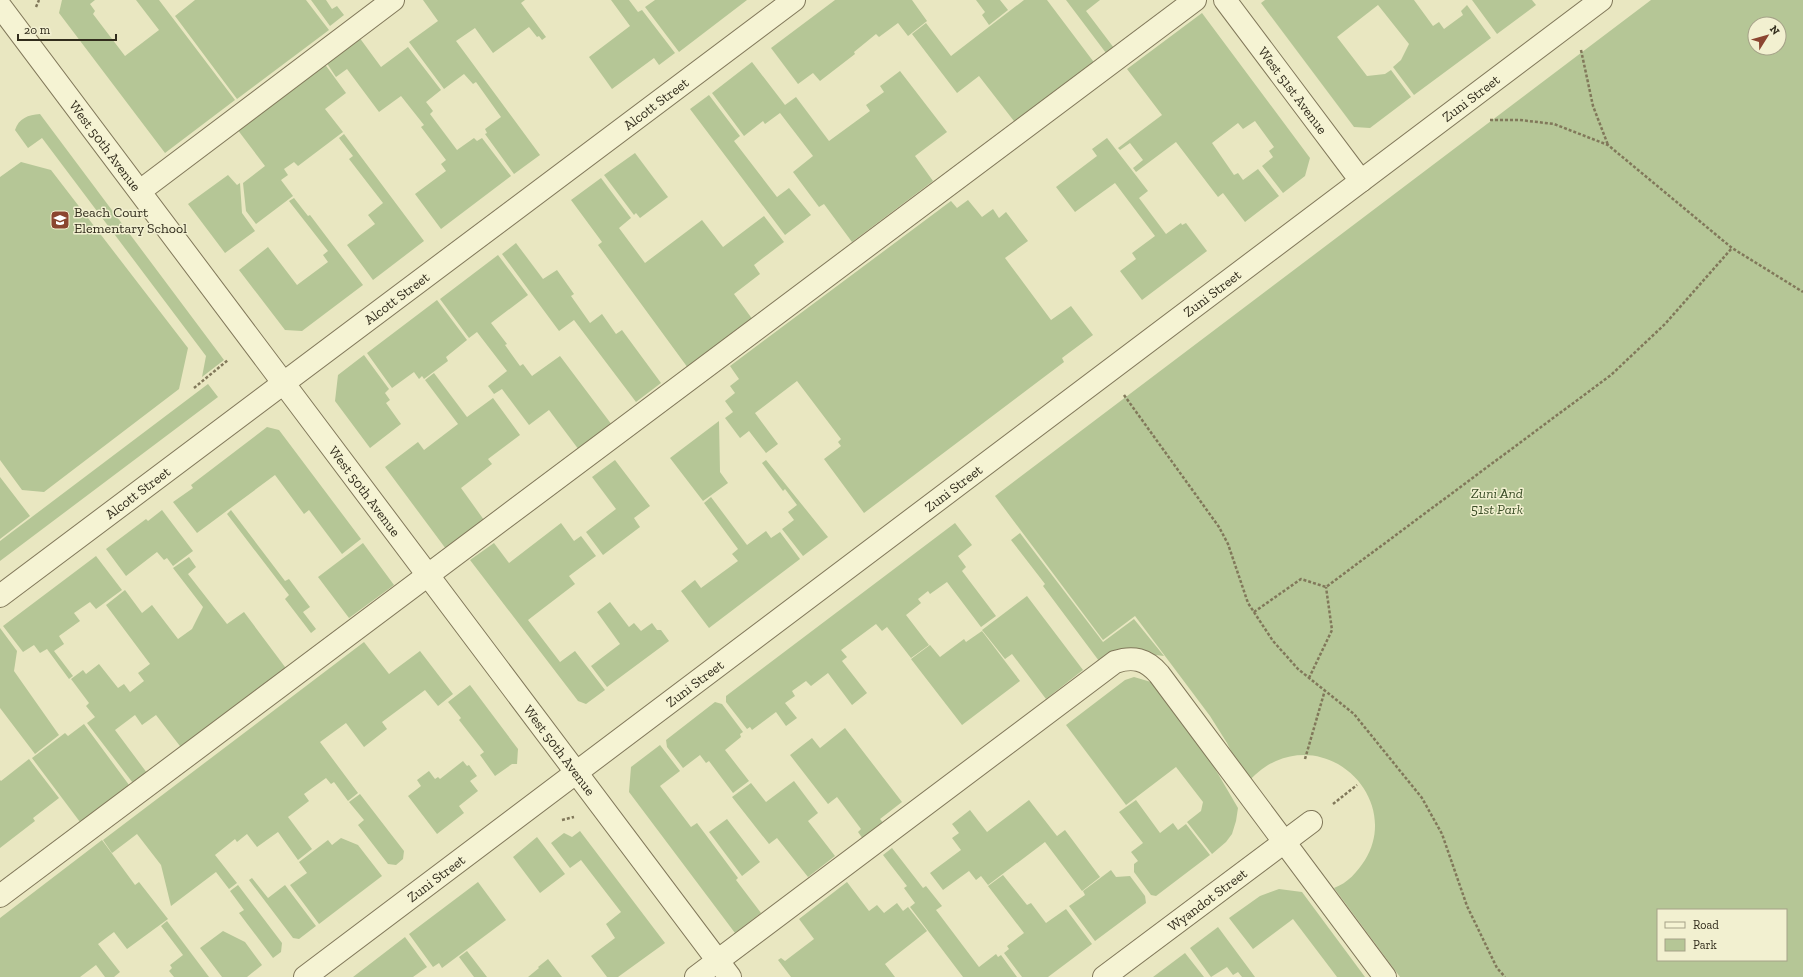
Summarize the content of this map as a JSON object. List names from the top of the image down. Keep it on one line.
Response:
{"streets":{"street":["West 51st Avenue","Zuni Street","Alcott Street","West 50th Avenue","Wyandot Street"]},"crossings":[["West 51st Avenue","Zuni Street"],["Zuni Street","West 50th Avenue"],["Alcott Street","West 50th Avenue"]],"parks":["Zuni And 51st Park"],"places":{"school or university":["Beach Court Elementary School"]},"legend":["Road","Park"],"scale_bar":"20 m","north":"top right"}
